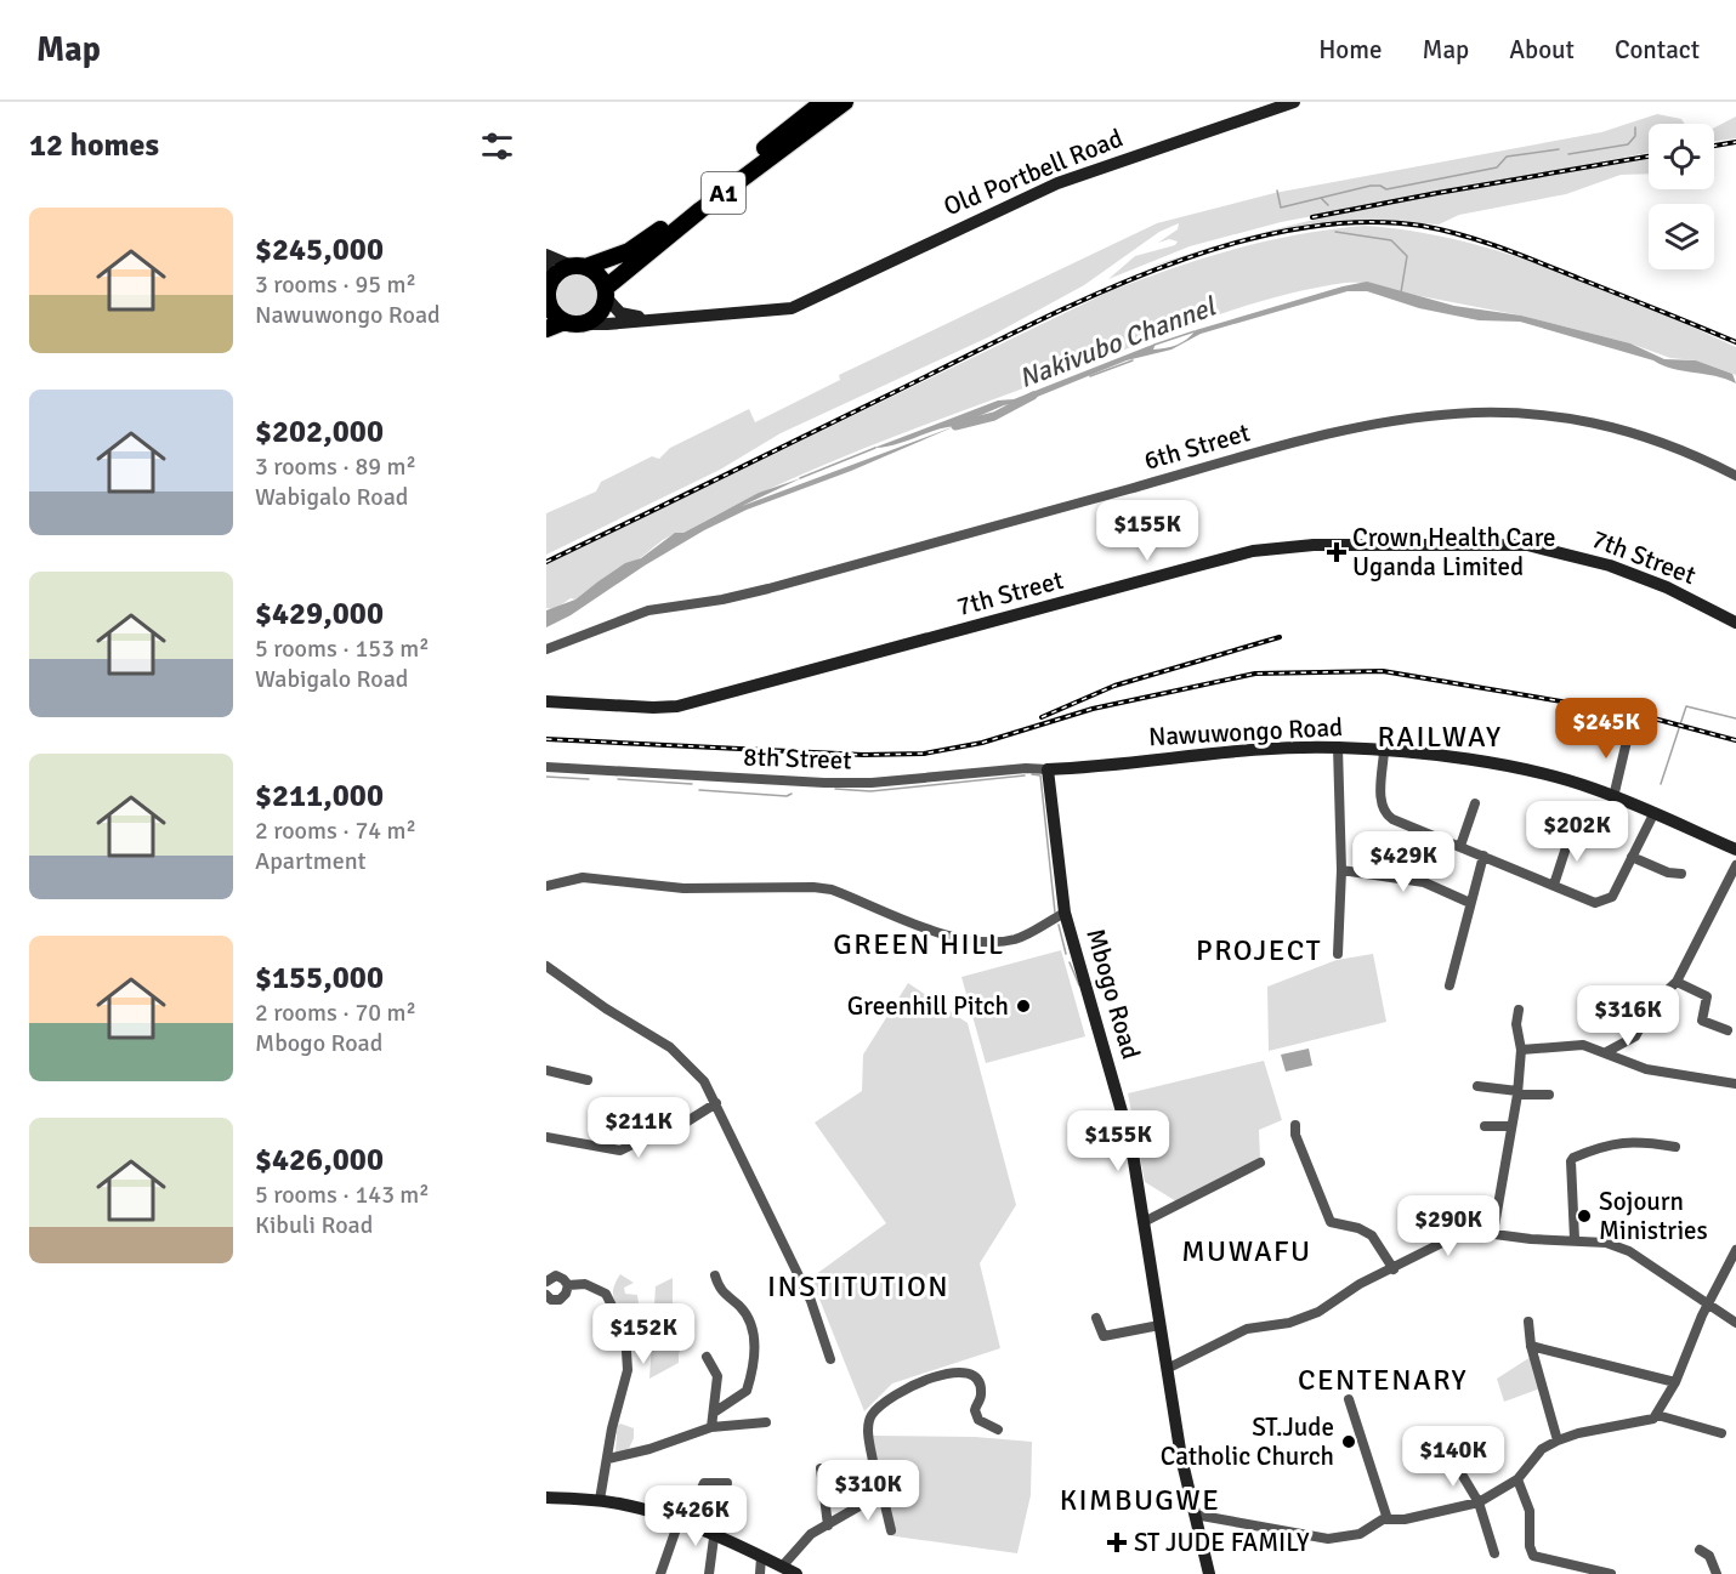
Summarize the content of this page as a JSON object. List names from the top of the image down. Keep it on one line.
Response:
{"streets":{"highway":["A1"],"street":["Old Portbell Road","6th Street","7th Street","Nawuwongo Road","8th Street","Mbogo Road"]},"crossings":[["Old Portbell Road","A1"],["Nawuwongo Road","8th Street"],["Nawuwongo Road","Mbogo Road"],["8th Street","Mbogo Road"]],"districts":["RAILWAY","GREEN HILL","PROJECT","MUWAFU","INSTITUTION","CENTENARY","KIMBUGWE"],"water":["Nakivubo Channel"],"places":{"health":["Crown Health Care Uganda Limited","ST JUDE FAMILY"],"other":["Greenhill Pitch","Sojourn Ministries","ST.Jude Catholic Church"]},"page":{"header":"Map","nav":["Home","Map","About","Contact"],"heading":"12 homes","list":[{"name":"$245,000","note":"3 rooms · 95 m² · Nawuwongo Road"},{"name":"$202,000","note":"3 rooms · 89 m² · Wabigalo Road"},{"name":"$429,000","note":"5 rooms · 153 m² · Wabigalo Road"},{"name":"$211,000","note":"2 rooms · 74 m² · Apartment"},{"name":"$155,000","note":"2 rooms · 70 m² · Mbogo Road"},{"name":"$426,000","note":"5 rooms · 143 m² · Kibuli Road"}],"price":["$155K","$245K","$202K","$429K","$316K","$211K","$155K","$290K","$152K","$140K","$310K","$426K"]}}
